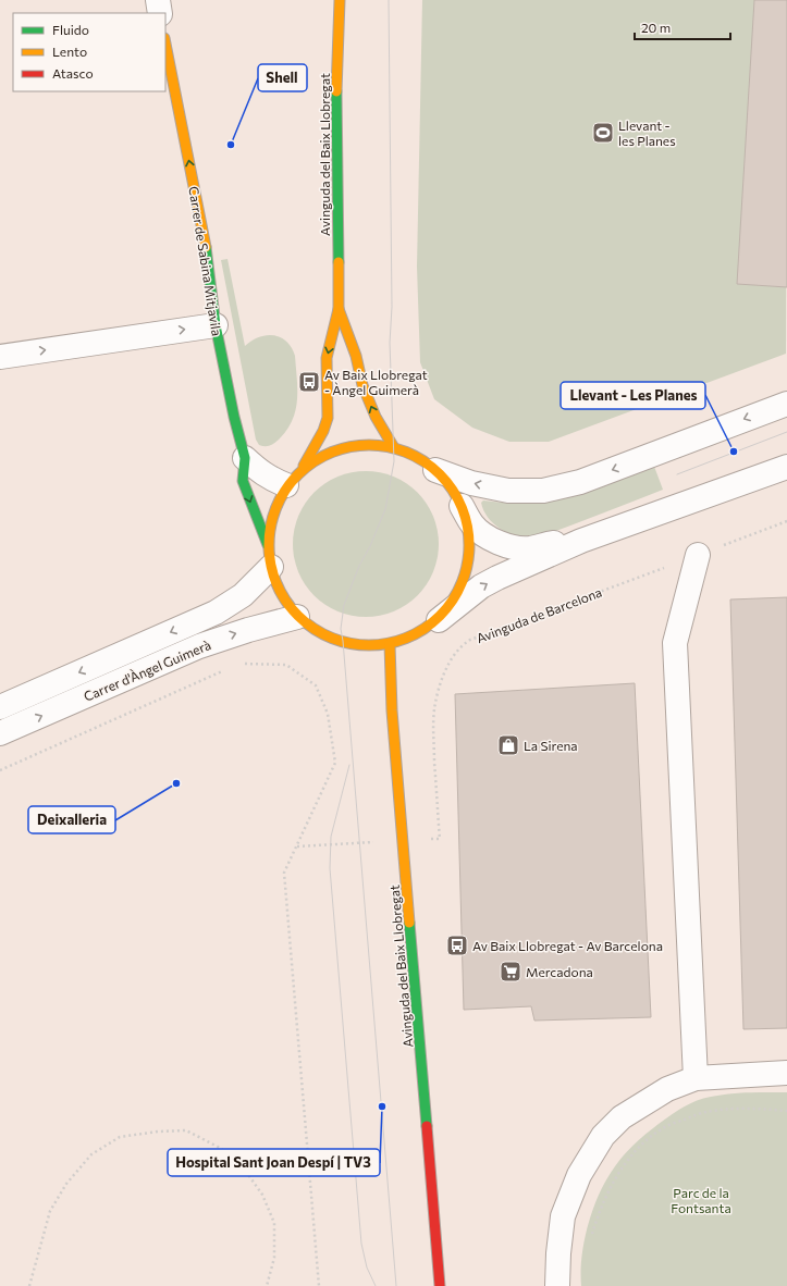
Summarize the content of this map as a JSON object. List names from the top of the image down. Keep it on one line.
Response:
{"streets":{"street":["Avinguda del Baix Llobregat","Carrer de Sabina Mitjavila","Carrer d'Àngel Guimerà"],"path":["Avinguda de Barcelona"]},"crossings":[["Avinguda del Baix Llobregat","Carrer de Sabina Mitjavila"],["Avinguda del Baix Llobregat","Carrer d'Àngel Guimerà"],["Carrer de Sabina Mitjavila","Carrer d'Àngel Guimerà"]],"parks":["Parc de la Fontsanta"],"places":{"sports":["Llevant - les Planes"],"other":["Shell","Llevant - Les Planes","Deixalleria","Hospital Sant Joan Despí | TV3"],"bus stop":["Av Baix Llobregat - Àngel Guimerà","Av Baix Llobregat - Av Barcelona"],"shop":["La Sirena"],"supermarket":["Mercadona"]},"legend":["Fluido","Lento","Atasco"],"scale_bar":"20 m"}
